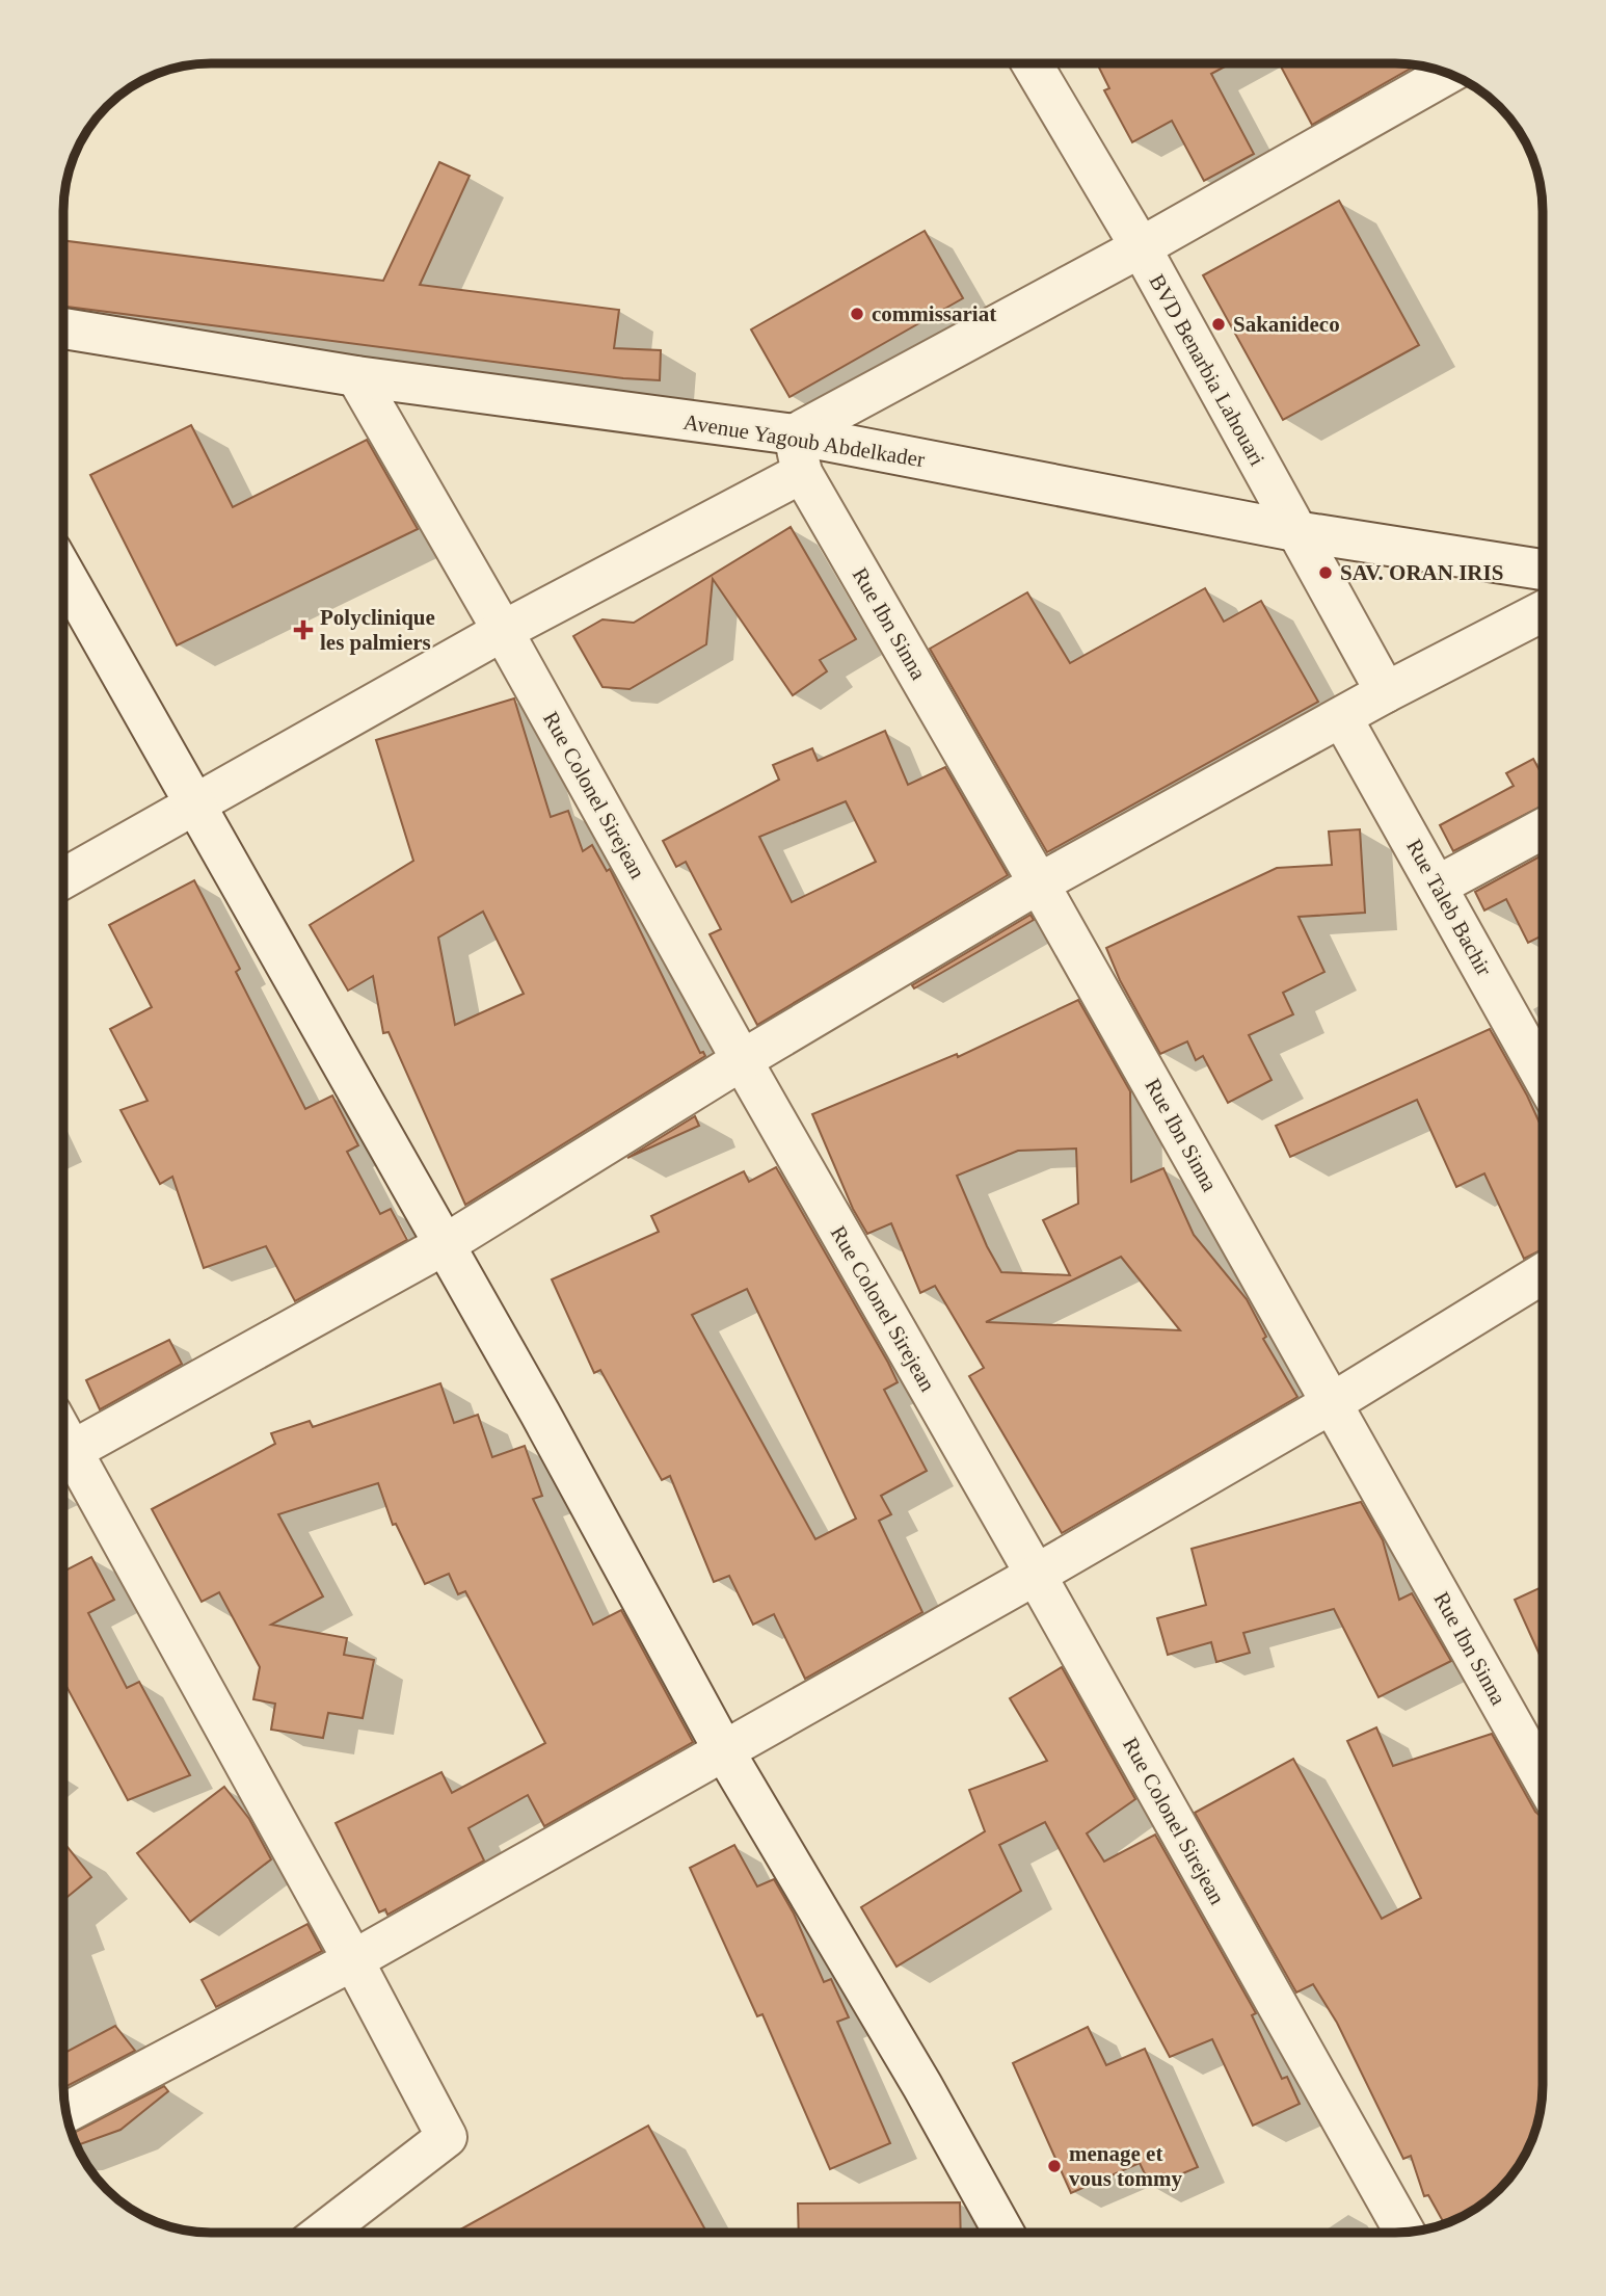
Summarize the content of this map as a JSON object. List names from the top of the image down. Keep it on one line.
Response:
{"streets":{"street":["BVD Benarbia Lahouari","Avenue Yagoub Abdelkader","Rue Ibn Sinna","Rue Colonel Sirejean","Rue Taleb Bachir"]},"crossings":[["BVD Benarbia Lahouari","Avenue Yagoub Abdelkader"],["Avenue Yagoub Abdelkader","Rue Ibn Sinna"],["Avenue Yagoub Abdelkader","Rue Colonel Sirejean"]],"places":{"other":["commissariat","Sakanideco","SAV. ORAN IRIS","menage et vous tommy"],"health":["Polyclinique les palmiers"]}}
